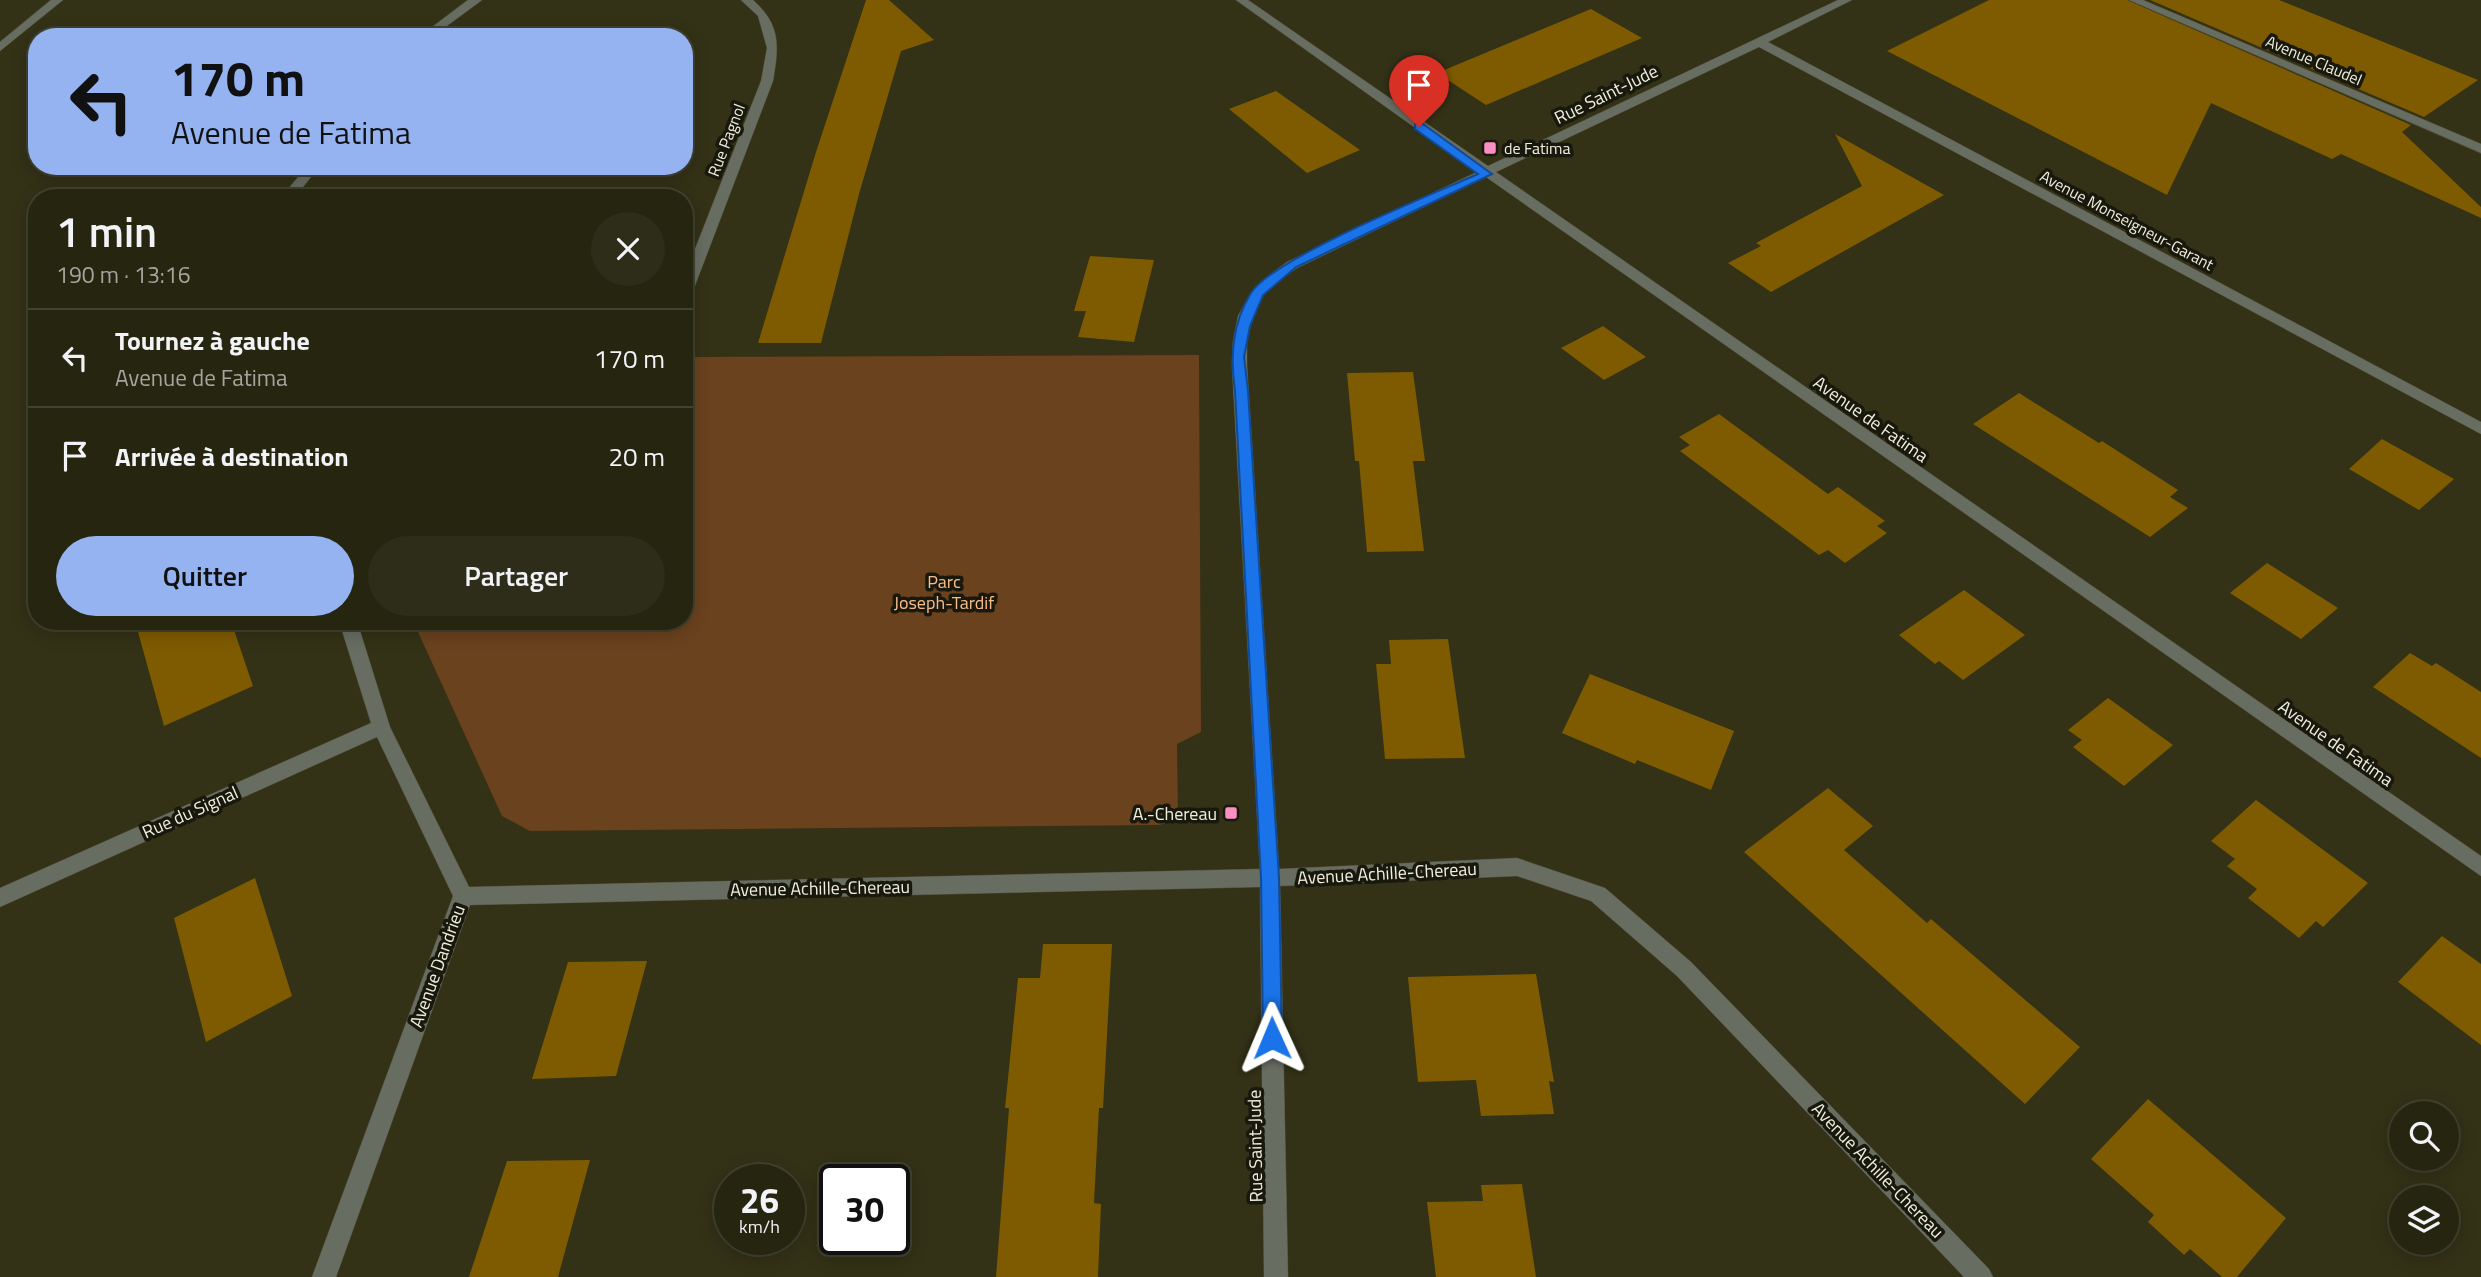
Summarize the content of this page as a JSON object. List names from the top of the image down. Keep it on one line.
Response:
{"streets":{"street":["Avenue Claudel","Rue Saint-Jude","Rue Pagnol","Avenue Monseigneur-Garant","Avenue de Fatima","Rue du Signal","Avenue Achille-Chereau","Avenue Dandrieu"]},"crossings":[["Rue Saint-Jude","Avenue Monseigneur-Garant"],["Rue Saint-Jude","Avenue de Fatima"],["Rue Saint-Jude","Avenue Achille-Chereau"],["Rue du Signal","Avenue Dandrieu"],["Avenue Achille-Chereau","Avenue Dandrieu"]],"parks":["Parc Joseph-Tardif"],"places":{"transit":["de Fatima","A.-Chereau"]},"page":{"turn":["170 m","Avenue de Fatima"],"heading":["1 min","190 m · 13:16"],"list":[{"name":"Tournez à gauche","note":"Avenue de Fatima","value":"170 m"},{"name":"Arrivée à destination","value":"20 m"}],"buttons":["Quitter","Partager"],"speed":"26 km/h","limit":"30"}}
